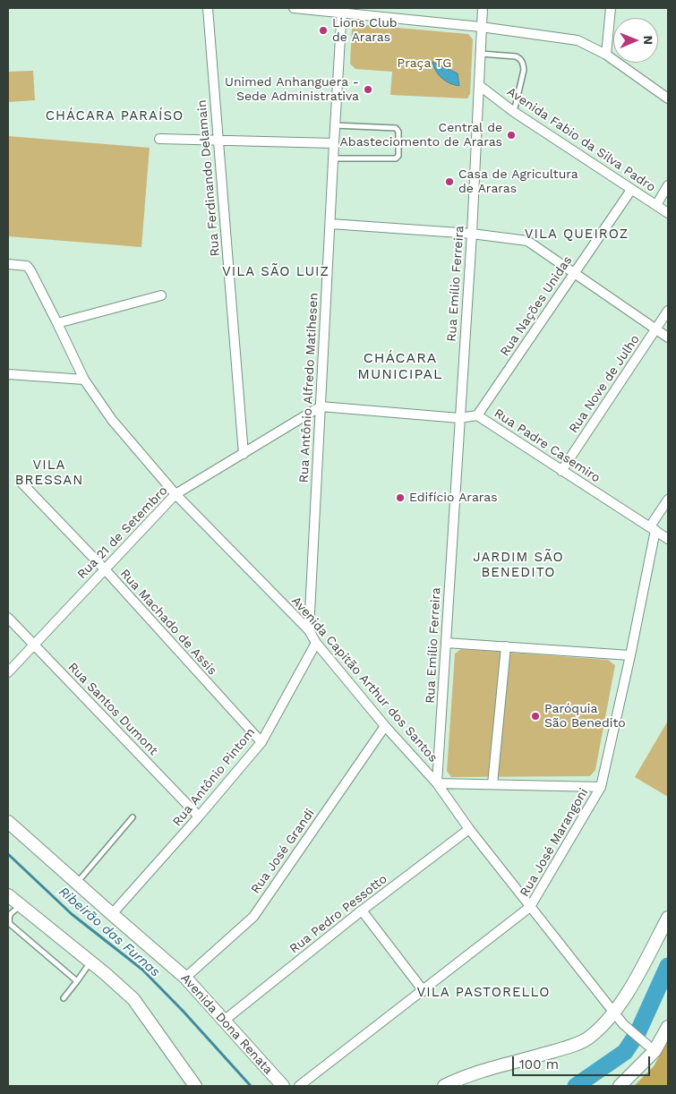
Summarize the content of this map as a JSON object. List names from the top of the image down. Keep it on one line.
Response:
{"streets":{"main road":["Avenida Dona Renata"],"street":["Avenida Fabio da Silva Padro","Rua Ferdinando Delamain","Rua Emílio Ferreira","Rua Nações Unidas","Rua Nove de Julho","Rua Antônio Alfredo Matihesen","Rua Padre Casemiro","Rua 21 de Setembro","Rua Machado de Assis","Avenida Capitão Arthur dos Santos","Rua Santos Dumont","Rua Antônio Pintom","Rua José Marangoni","Rua José Grandi","Rua Pedro Pessotto"]},"crossings":[["Avenida Fabio da Silva Padro","Rua Emílio Ferreira"],["Avenida Fabio da Silva Padro","Rua Nações Unidas"],["Rua Ferdinando Delamain","Rua 21 de Setembro"],["Rua Emílio Ferreira","Rua Padre Casemiro"],["Rua Emílio Ferreira","Avenida Capitão Arthur dos Santos"],["Rua Nações Unidas","Rua Padre Casemiro"],["Rua Nove de Julho","Rua Padre Casemiro"],["Rua Antônio Alfredo Matihesen","Rua Padre Casemiro"],["Rua Antônio Alfredo Matihesen","Rua 21 de Setembro"],["Rua Antônio Alfredo Matihesen","Avenida Capitão Arthur dos Santos"],["Rua Padre Casemiro","Rua 21 de Setembro"],["Rua Padre Casemiro","Rua José Marangoni"],["Rua 21 de Setembro","Rua Machado de Assis"],["Rua 21 de Setembro","Avenida Capitão Arthur dos Santos"],["Rua 21 de Setembro","Rua Santos Dumont"],["Rua Machado de Assis","Rua Antônio Pintom"],["Avenida Capitão Arthur dos Santos","Rua Antônio Pintom"],["Avenida Capitão Arthur dos Santos","Rua José Marangoni"],["Avenida Capitão Arthur dos Santos","Rua José Grandi"],["Avenida Capitão Arthur dos Santos","Rua Pedro Pessotto"],["Rua Santos Dumont","Rua Antônio Pintom"],["Rua Antônio Pintom","Avenida Dona Renata"],["Rua José Grandi","Avenida Dona Renata"],["Rua Pedro Pessotto","Avenida Dona Renata"]],"districts":["CHÁCARA PARAÍSO","VILA QUEIROZ","VILA SÃO LUIZ","CHÁCARA MUNICIPAL","VILA BRESSAN","JARDIM SÃO BENEDITO","VILA PASTORELLO"],"water":["Ribeirão das Furnas"],"parks":["Praça TG"],"places":["Lions Club de Araras","Unimed Anhanguera - Sede Administrativa","Central de Abasteciomento de Araras","Casa de Agricultura de Araras","Edifício Araras","Paróquia São Benedito"],"scale_bar":"100 m","north":"right"}
